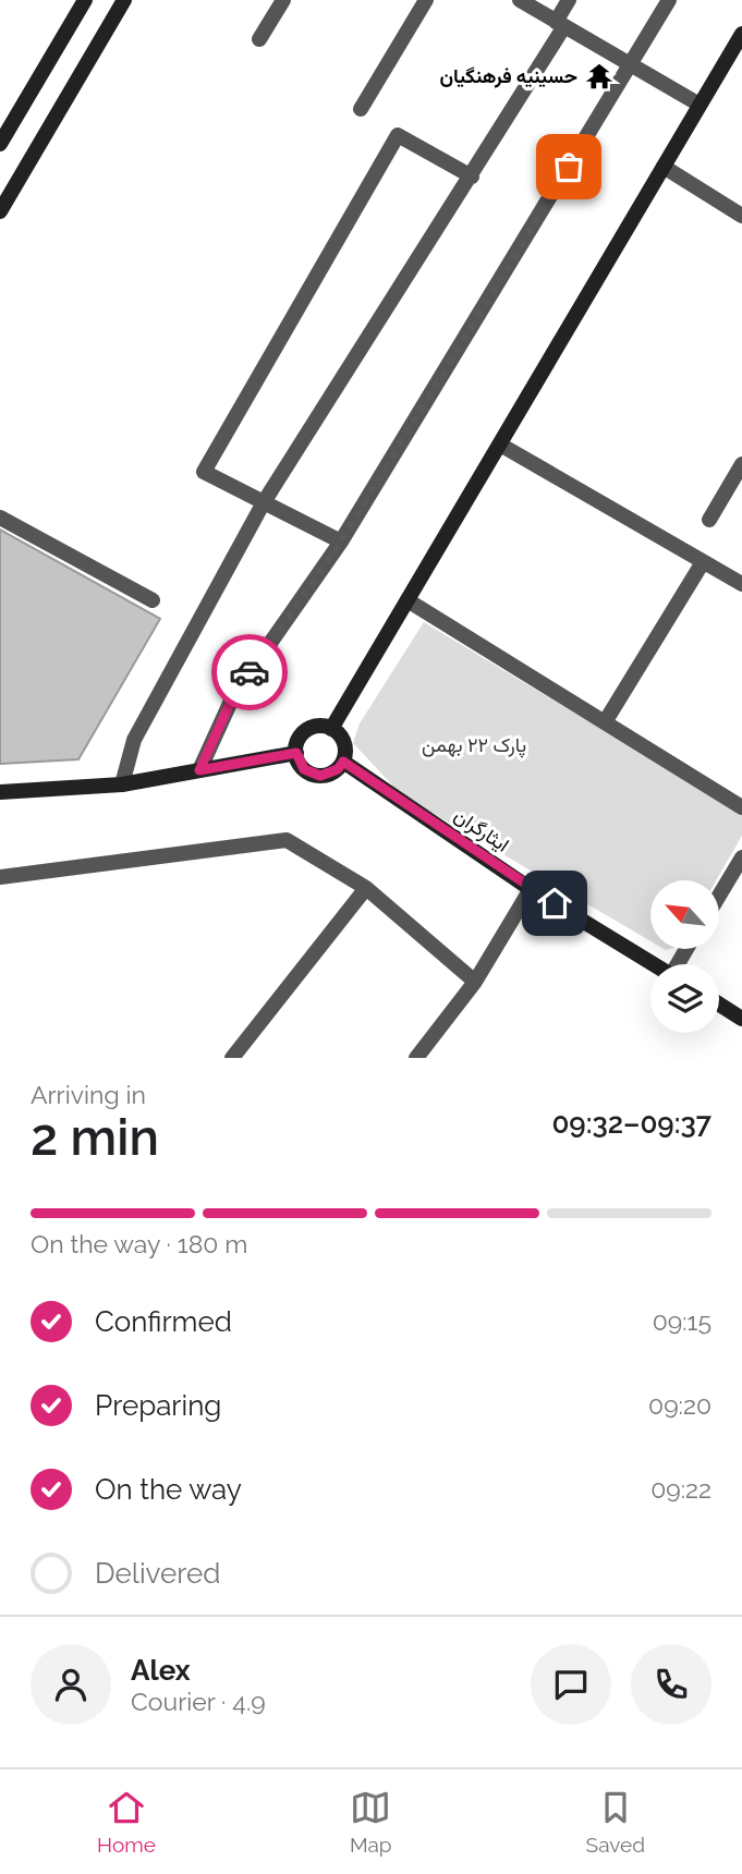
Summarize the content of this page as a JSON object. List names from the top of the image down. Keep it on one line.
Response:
{"streets":{"street":["ایثارگران"]},"parks":["پارک ۲۲ بهمن"],"places":{"temple":["حسینیه فرهنگیان"]},"north":"top left","page":{"heading":["2 min","Arriving in","09:32–09:37"],"panel":["Alex","Courier · 4.9"],"bar":"On the way · 180 m","list":[["Confirmed","09:15"],["Preparing","09:20"],["On the way","09:22"],"Delivered"],"tabs":["Home","Map","Saved"]}}
